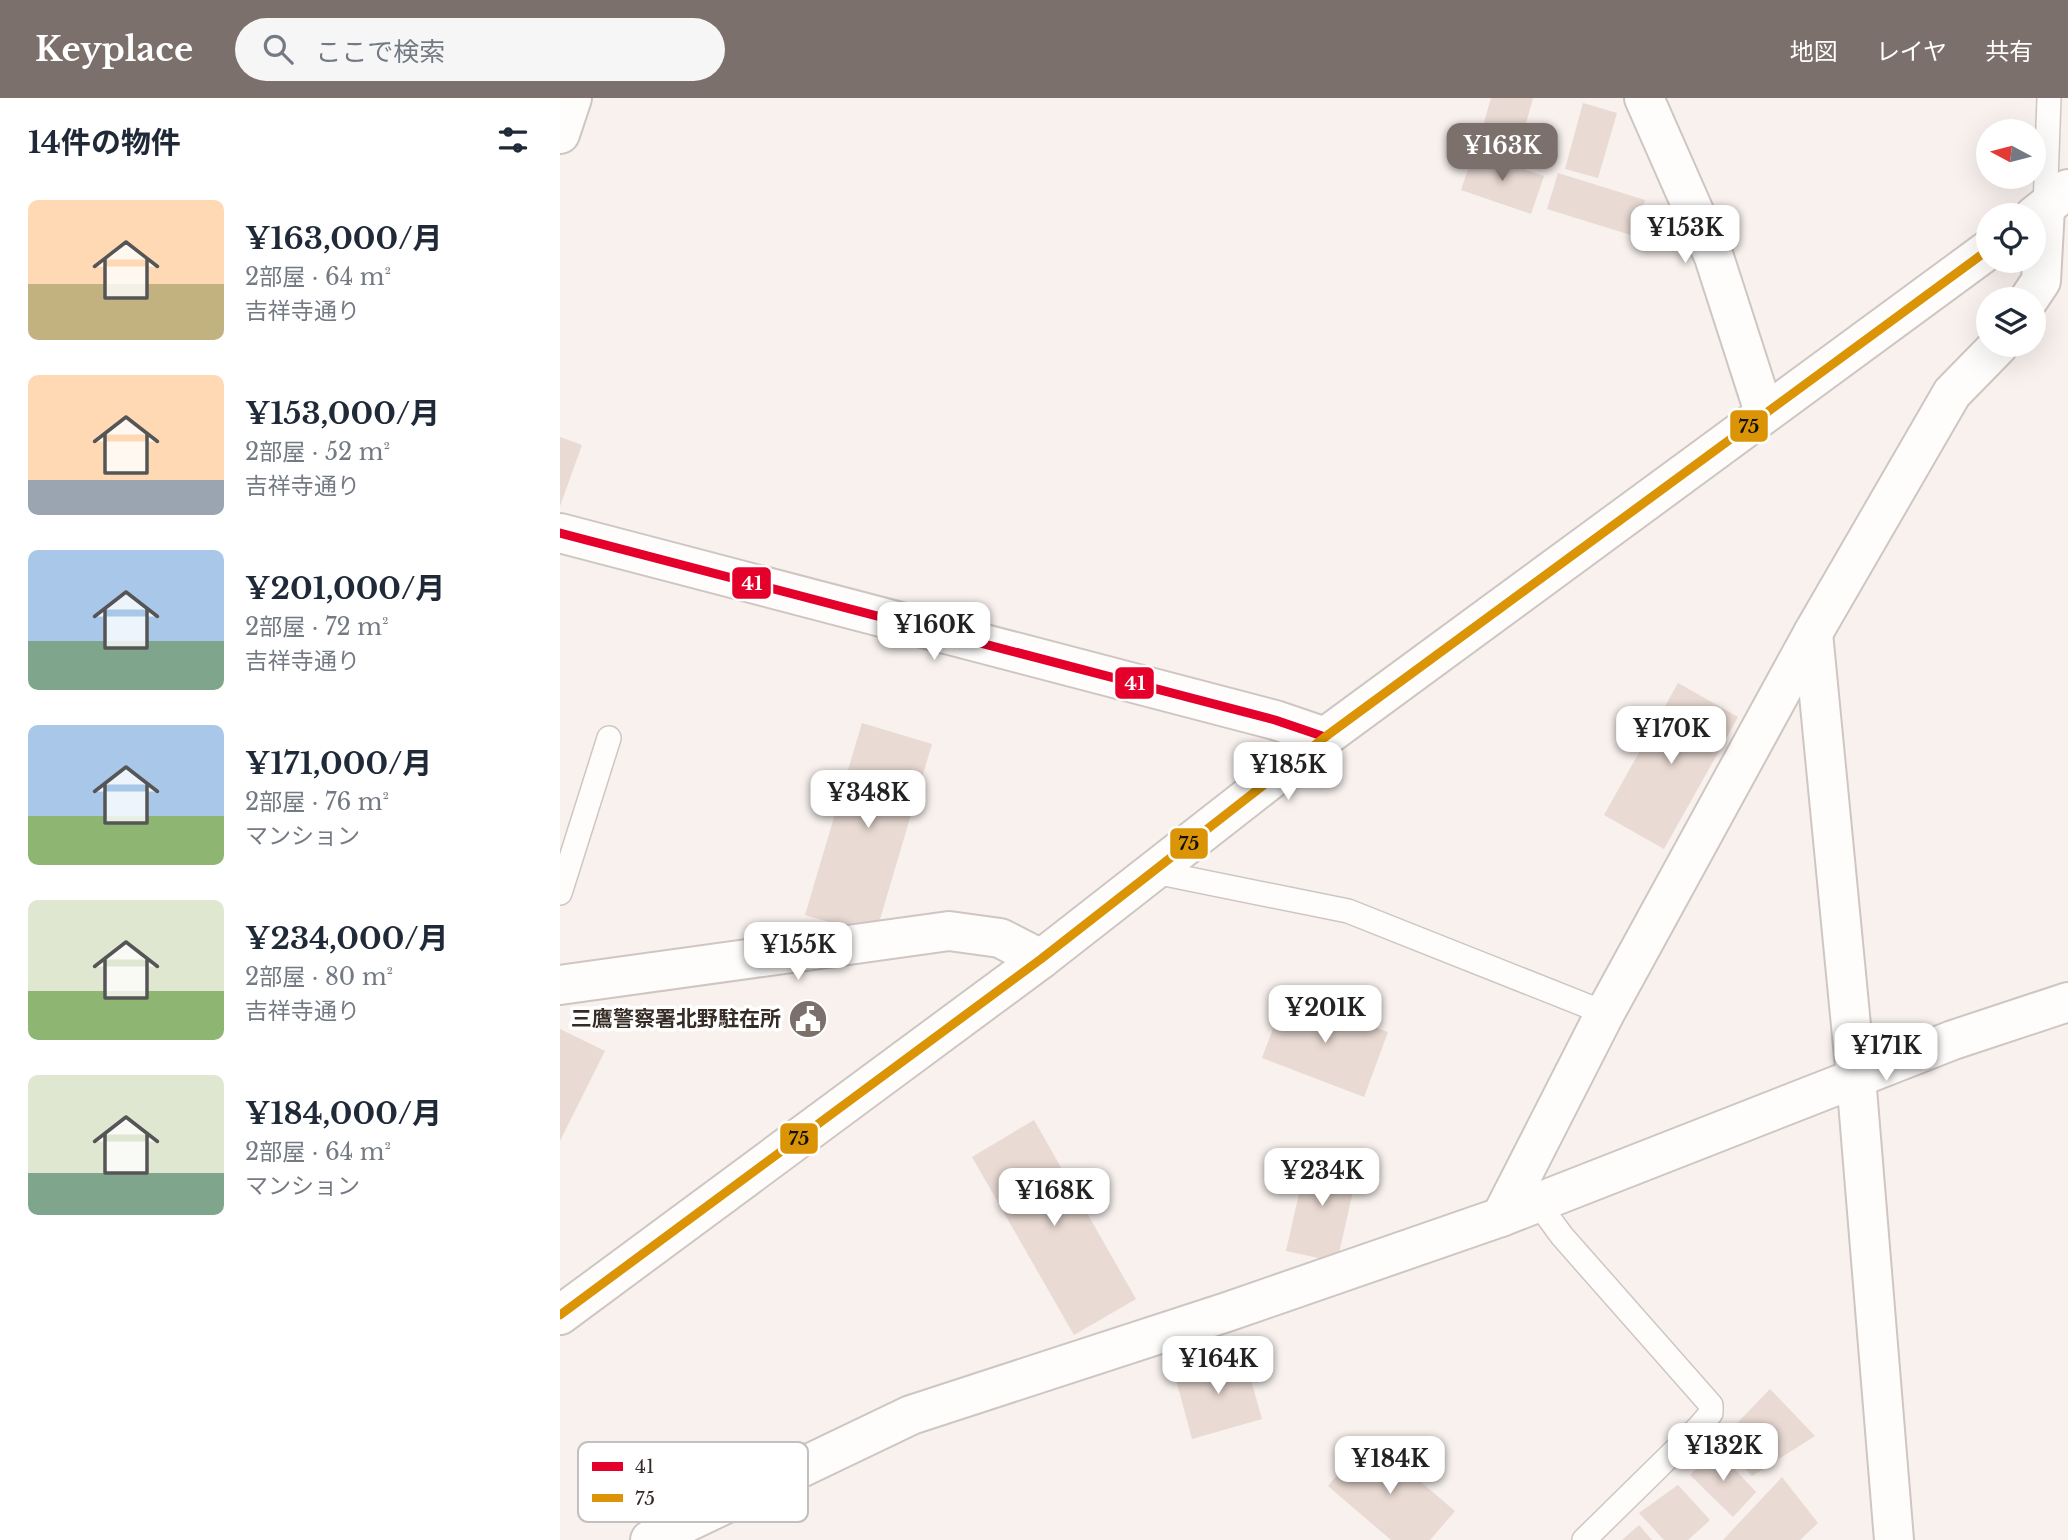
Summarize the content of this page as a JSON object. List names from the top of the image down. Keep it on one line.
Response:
{"places":{"public building":["三鷹警察署北野駐在所"]},"lines":["transit line 75","transit line 41"],"legend":["41","75"],"north":"left","page":{"header":"Keyplace","search":"ここで検索","nav":["地図","レイヤ","共有"],"heading":"14件の物件","price":["¥163K","¥153K","¥160K","¥170K","¥185K","¥348K","¥155K","¥201K","¥171K","¥234K","¥168K","¥164K","¥132K","¥184K"],"list":[{"name":"¥163,000/月","note":"2部屋 · 64 m² · 吉祥寺通り"},{"name":"¥153,000/月","note":"2部屋 · 52 m² · 吉祥寺通り"},{"name":"¥201,000/月","note":"2部屋 · 72 m² · 吉祥寺通り"},{"name":"¥171,000/月","note":"2部屋 · 76 m² · マンション"},{"name":"¥234,000/月","note":"2部屋 · 80 m² · 吉祥寺通り"},{"name":"¥184,000/月","note":"2部屋 · 64 m² · マンション"}]}}
